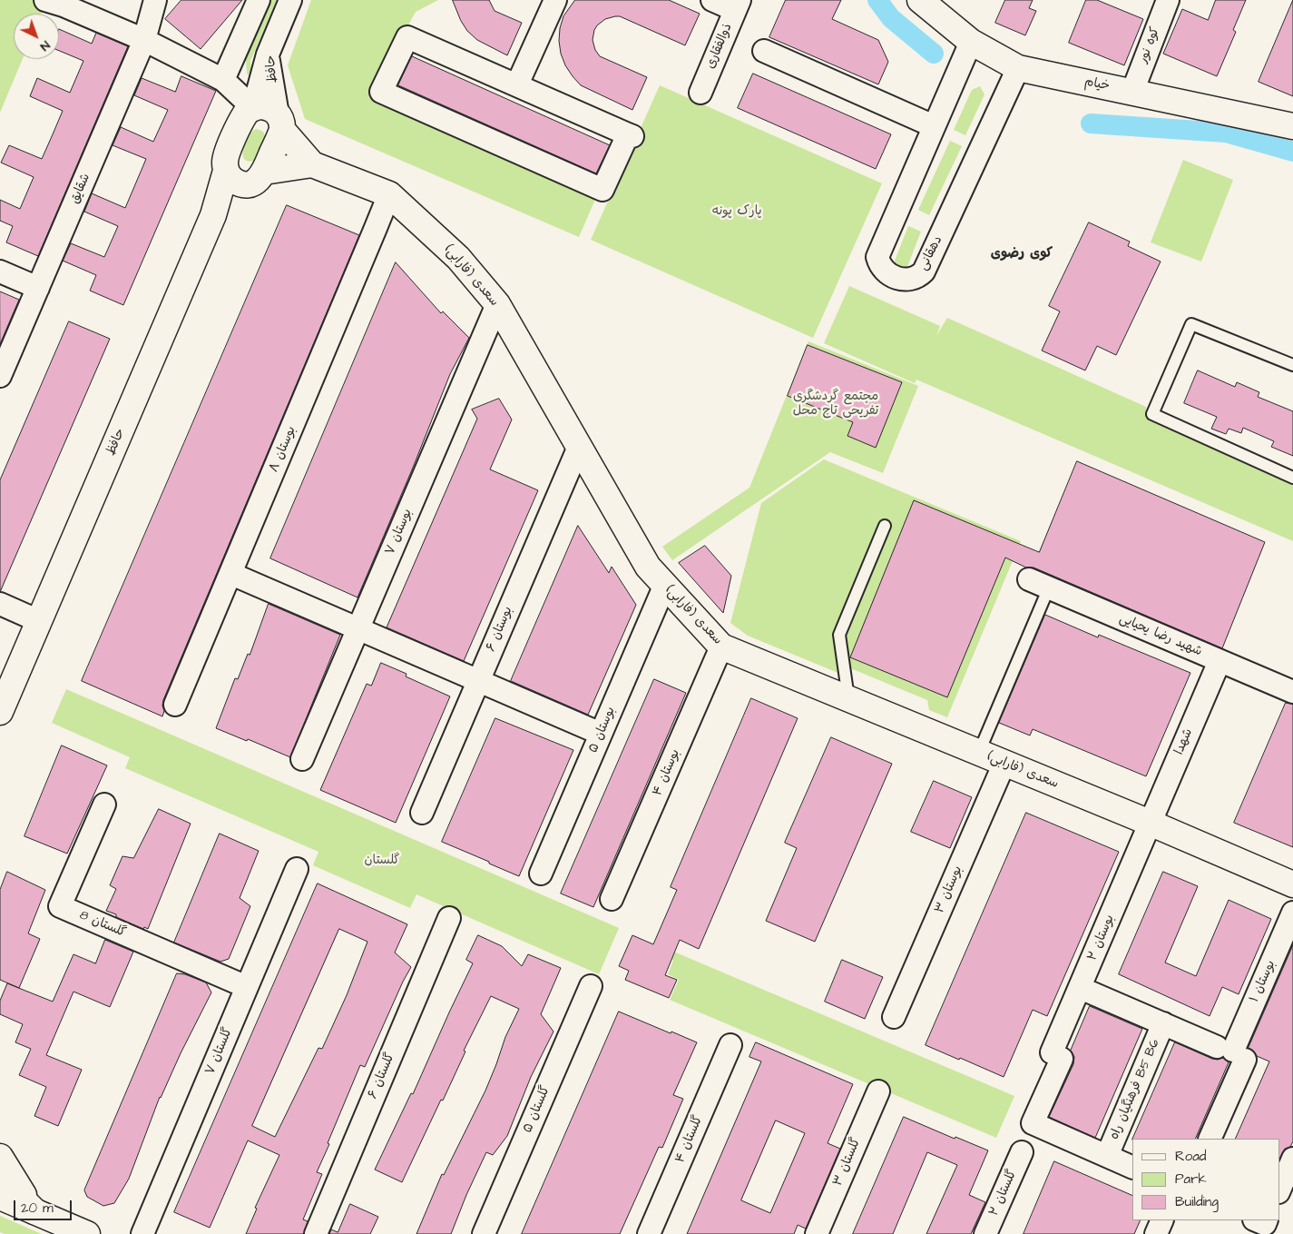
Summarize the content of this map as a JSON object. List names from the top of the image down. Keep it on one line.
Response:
{"streets":{"main road":["حافظ","خیام","سعدی (فارابی)"],"street":["کوه نور","ذوالفقاری","شقایق","دهقانی","بوستان ۸","بوستان ۷","بوستان ۶","شهید رضا یحیایی","بوستان ۵","شهدا","بوستان ۴","بوستان ۳","گلستان 8","بوستان ۲","بوستان ۱","گلستان ۷","گلستان ۶","فرهنگیان راه B5 B6","گلستان ۵","گلستان ۴","گلستان ۳","گلستان ۲"]},"crossings":[["کوه نور","خیام"],["خیام","دهقانی"],["سعدی (فارابی)","بوستان ۸"],["سعدی (فارابی)","بوستان ۷"],["سعدی (فارابی)","بوستان ۶"],["سعدی (فارابی)","بوستان ۵"],["سعدی (فارابی)","شهدا"],["سعدی (فارابی)","بوستان ۴"],["سعدی (فارابی)","بوستان ۳"],["سعدی (فارابی)","بوستان ۲"],["شهید رضا یحیایی","شهدا"],["شهدا","بوستان ۲"],["گلستان 8","گلستان ۷"],["بوستان ۲","فرهنگیان راه B5 B6"],["بوستان ۱","فرهنگیان راه B5 B6"]],"districts":["کوی رضوی"],"parks":["پارک پونه","مجتمع گردشگری تفریحی تاج محل","گلستان"],"legend":["Road","Park","Building"],"scale_bar":"20 m","north":"bottom right"}
